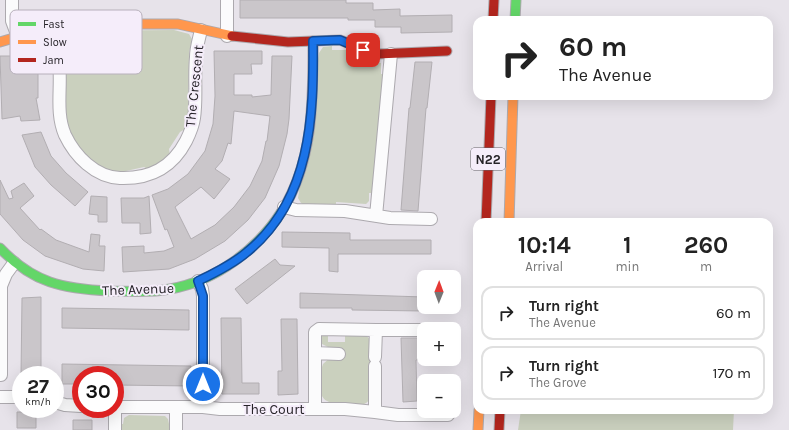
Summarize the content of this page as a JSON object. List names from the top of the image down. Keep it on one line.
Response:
{"streets":{"main road":["The Crescent","N22","The Avenue"],"street":["The Court"]},"crossings":[["The Crescent","The Avenue"]],"legend":["Fast","Slow","Jam"],"north":"top","page":{"turn":["60 m","The Avenue"],"eta":["10:14","Arrival","1","min","260","m"],"map_buttons":["+","−"],"list":[{"name":"Turn right","note":"The Avenue","value":"60 m"},{"name":"Turn right","note":"The Grove","value":"170 m"}],"speed":"27 km/h","limit":"30"}}
